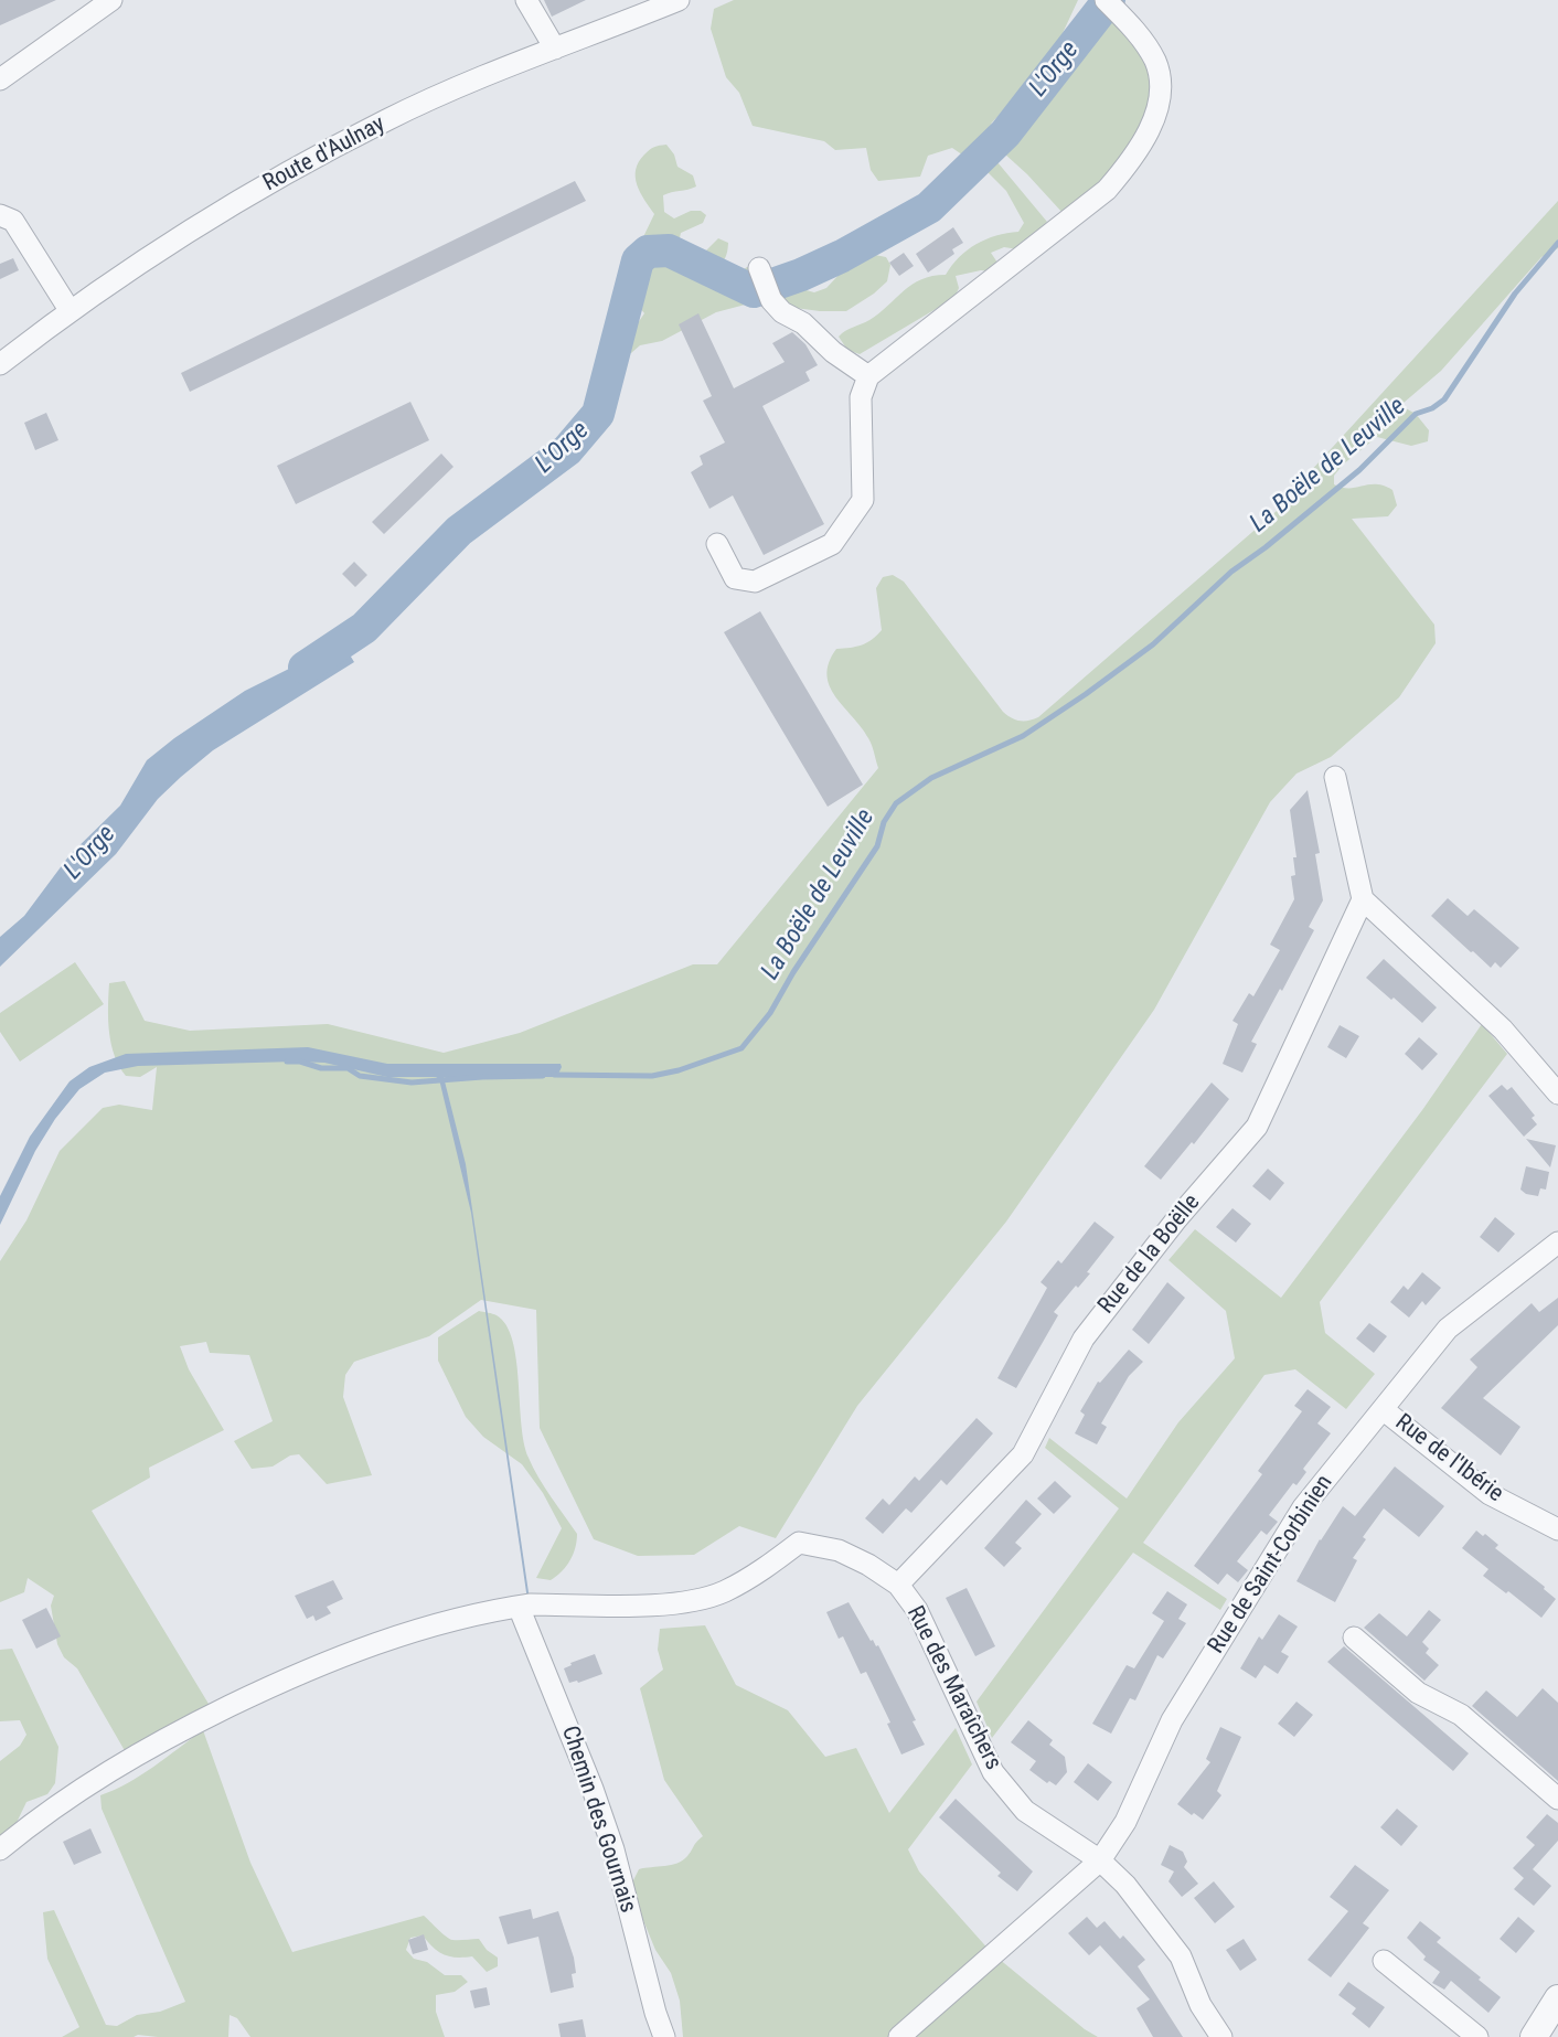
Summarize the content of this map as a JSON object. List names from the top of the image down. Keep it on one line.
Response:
{"streets":{"street":["Route d'Aulnay","Rue de la Boëlle","Rue de l'Ibérie","Rue de Saint-Corbinien","Rue des Maraîchers","Chemin des Gournais"]},"crossings":[["Rue de la Boëlle","Rue des Maraîchers"],["Rue de l'Ibérie","Rue de Saint-Corbinien"],["Rue de Saint-Corbinien","Rue des Maraîchers"],["Rue des Maraîchers","Chemin des Gournais"]],"water":["L'Orge","La Boële de Leuville"]}
